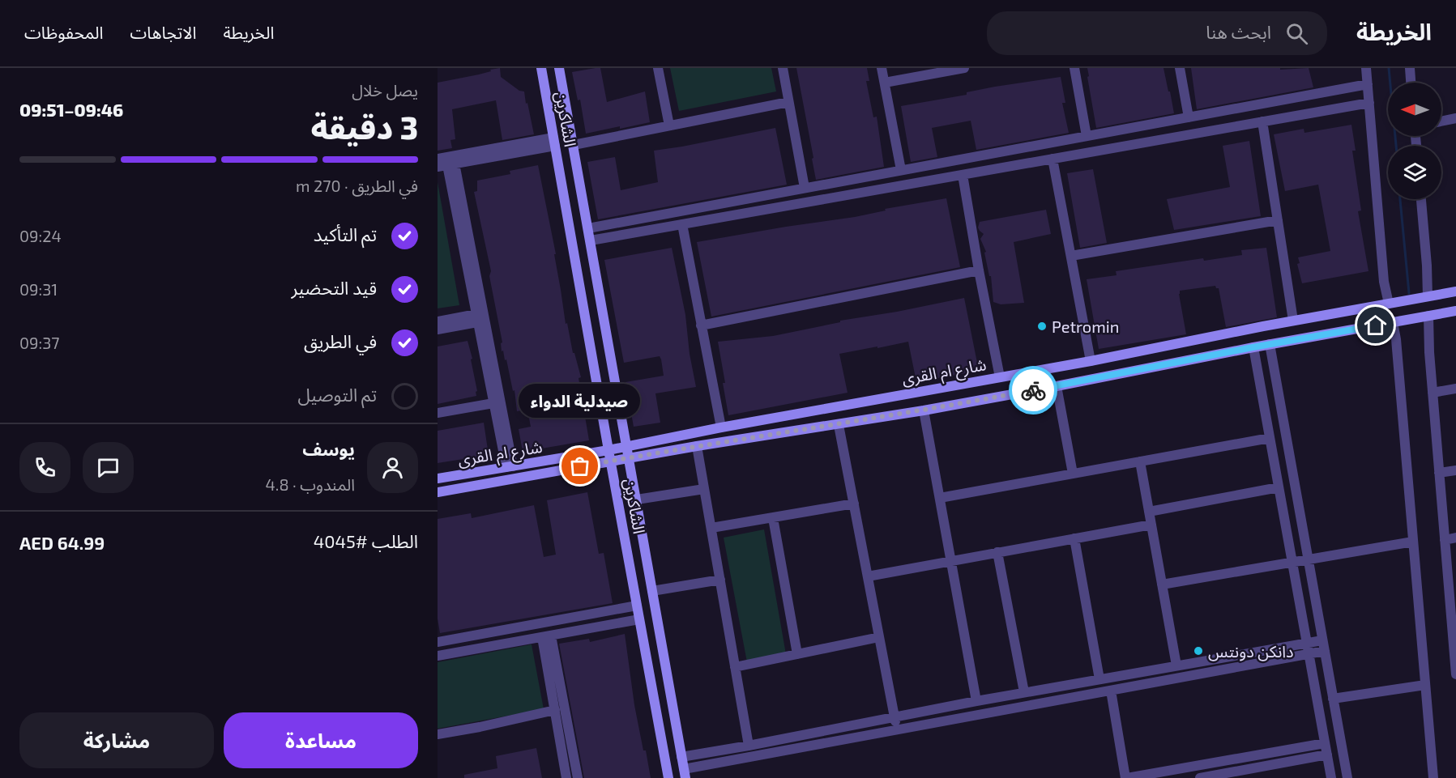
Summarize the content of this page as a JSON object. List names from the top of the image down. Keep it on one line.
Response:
{"streets":{"main road":["الشاكرين","شارع ام القرى"]},"crossings":[["الشاكرين","شارع ام القرى"]],"places":["Petromin","صيدلية الدواء","دانكن دونتس"],"north":"left","page":{"header":"الخريطة","search":"ابحث هنا","nav":["الخريطة","الاتجاهات","المحفوظات"],"heading":["3 دقيقة","يصل خلال","09:46–09:51"],"panel":["يوسف","المندوب · 4.8","الطلب #4045","AED 64.99"],"bar":"في الطريق · 270 m","list":[["تم التأكيد","09:24"],["قيد التحضير","09:31"],["في الطريق","09:37"],"تم التوصيل"],"bubble":"صيدلية الدواء","buttons":["مساعدة","مشاركة"]}}
